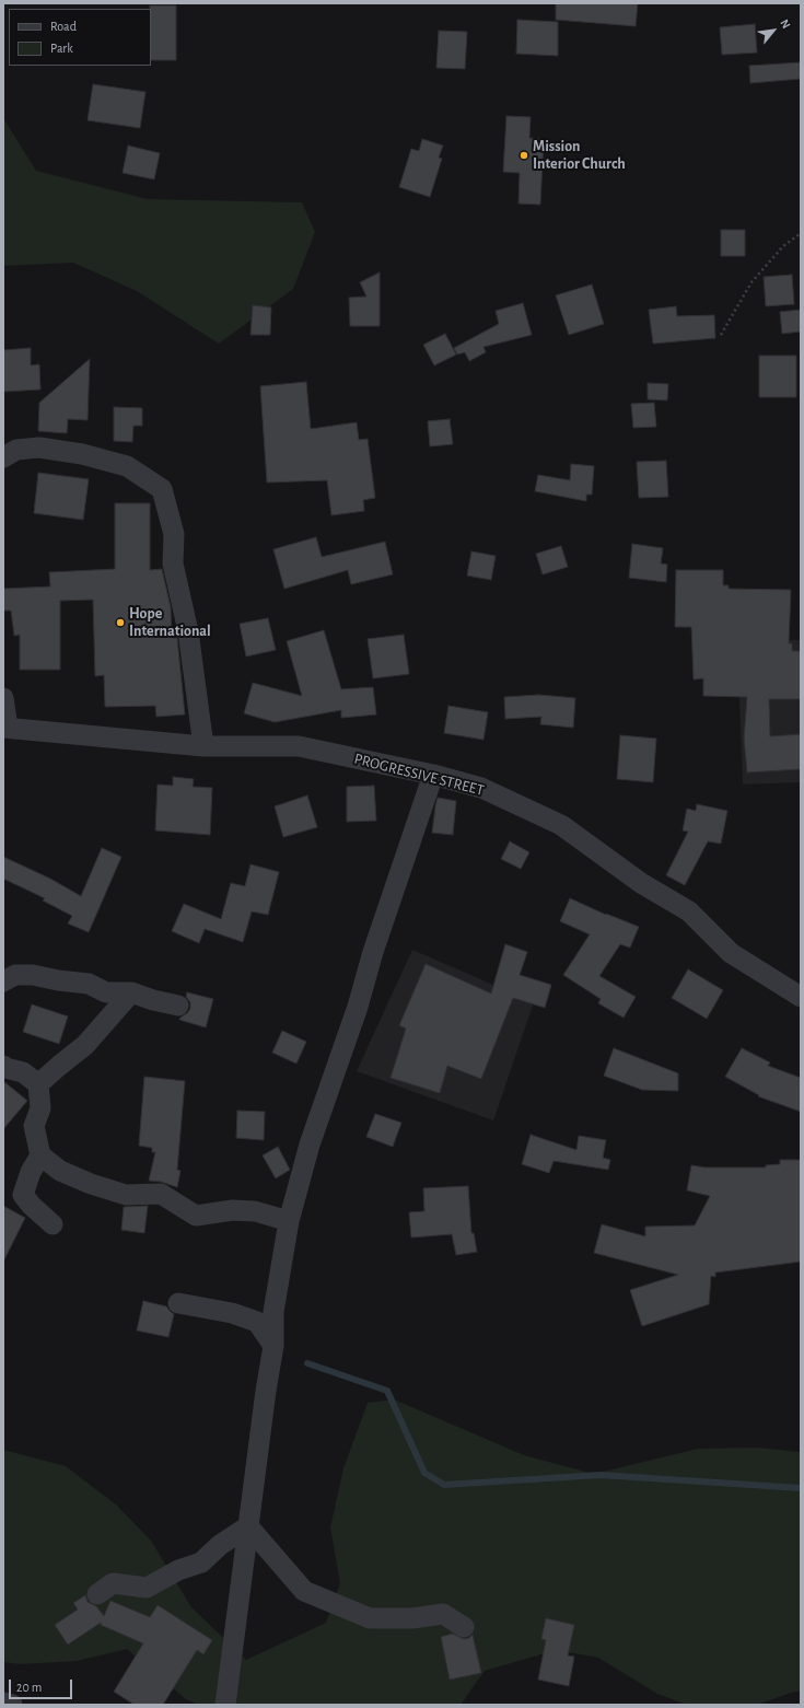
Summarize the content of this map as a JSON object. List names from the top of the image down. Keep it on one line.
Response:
{"streets":{"street":["PROGRESSIVE STREET"]},"places":["Mission Interior Church","Hope International"],"legend":["Road","Park"],"scale_bar":"20 m","north":"top right"}
